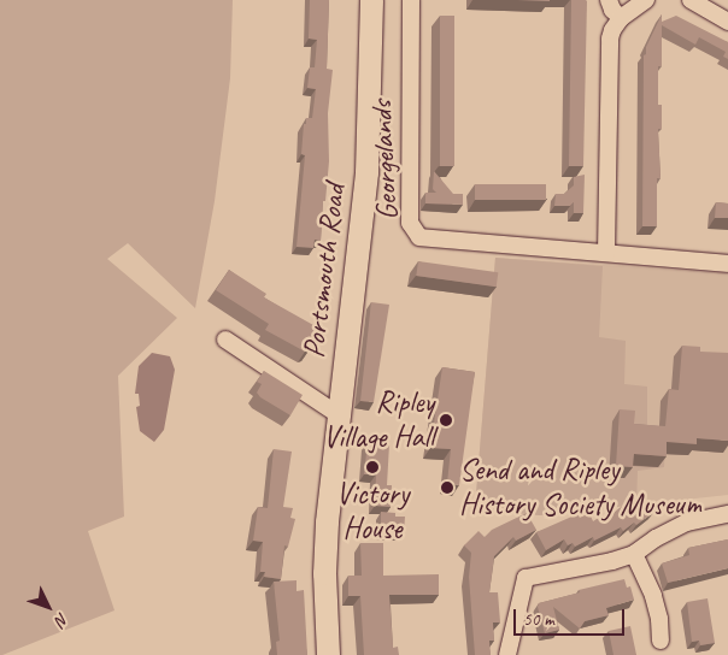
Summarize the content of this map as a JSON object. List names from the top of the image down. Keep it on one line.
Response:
{"streets":{"main road":["Portsmouth Road"],"street":["Georgelands"]},"places":["Ripley Village Hall","Victory House","Send and Ripley History Society Museum"],"scale_bar":"50 m","north":"bottom right"}
